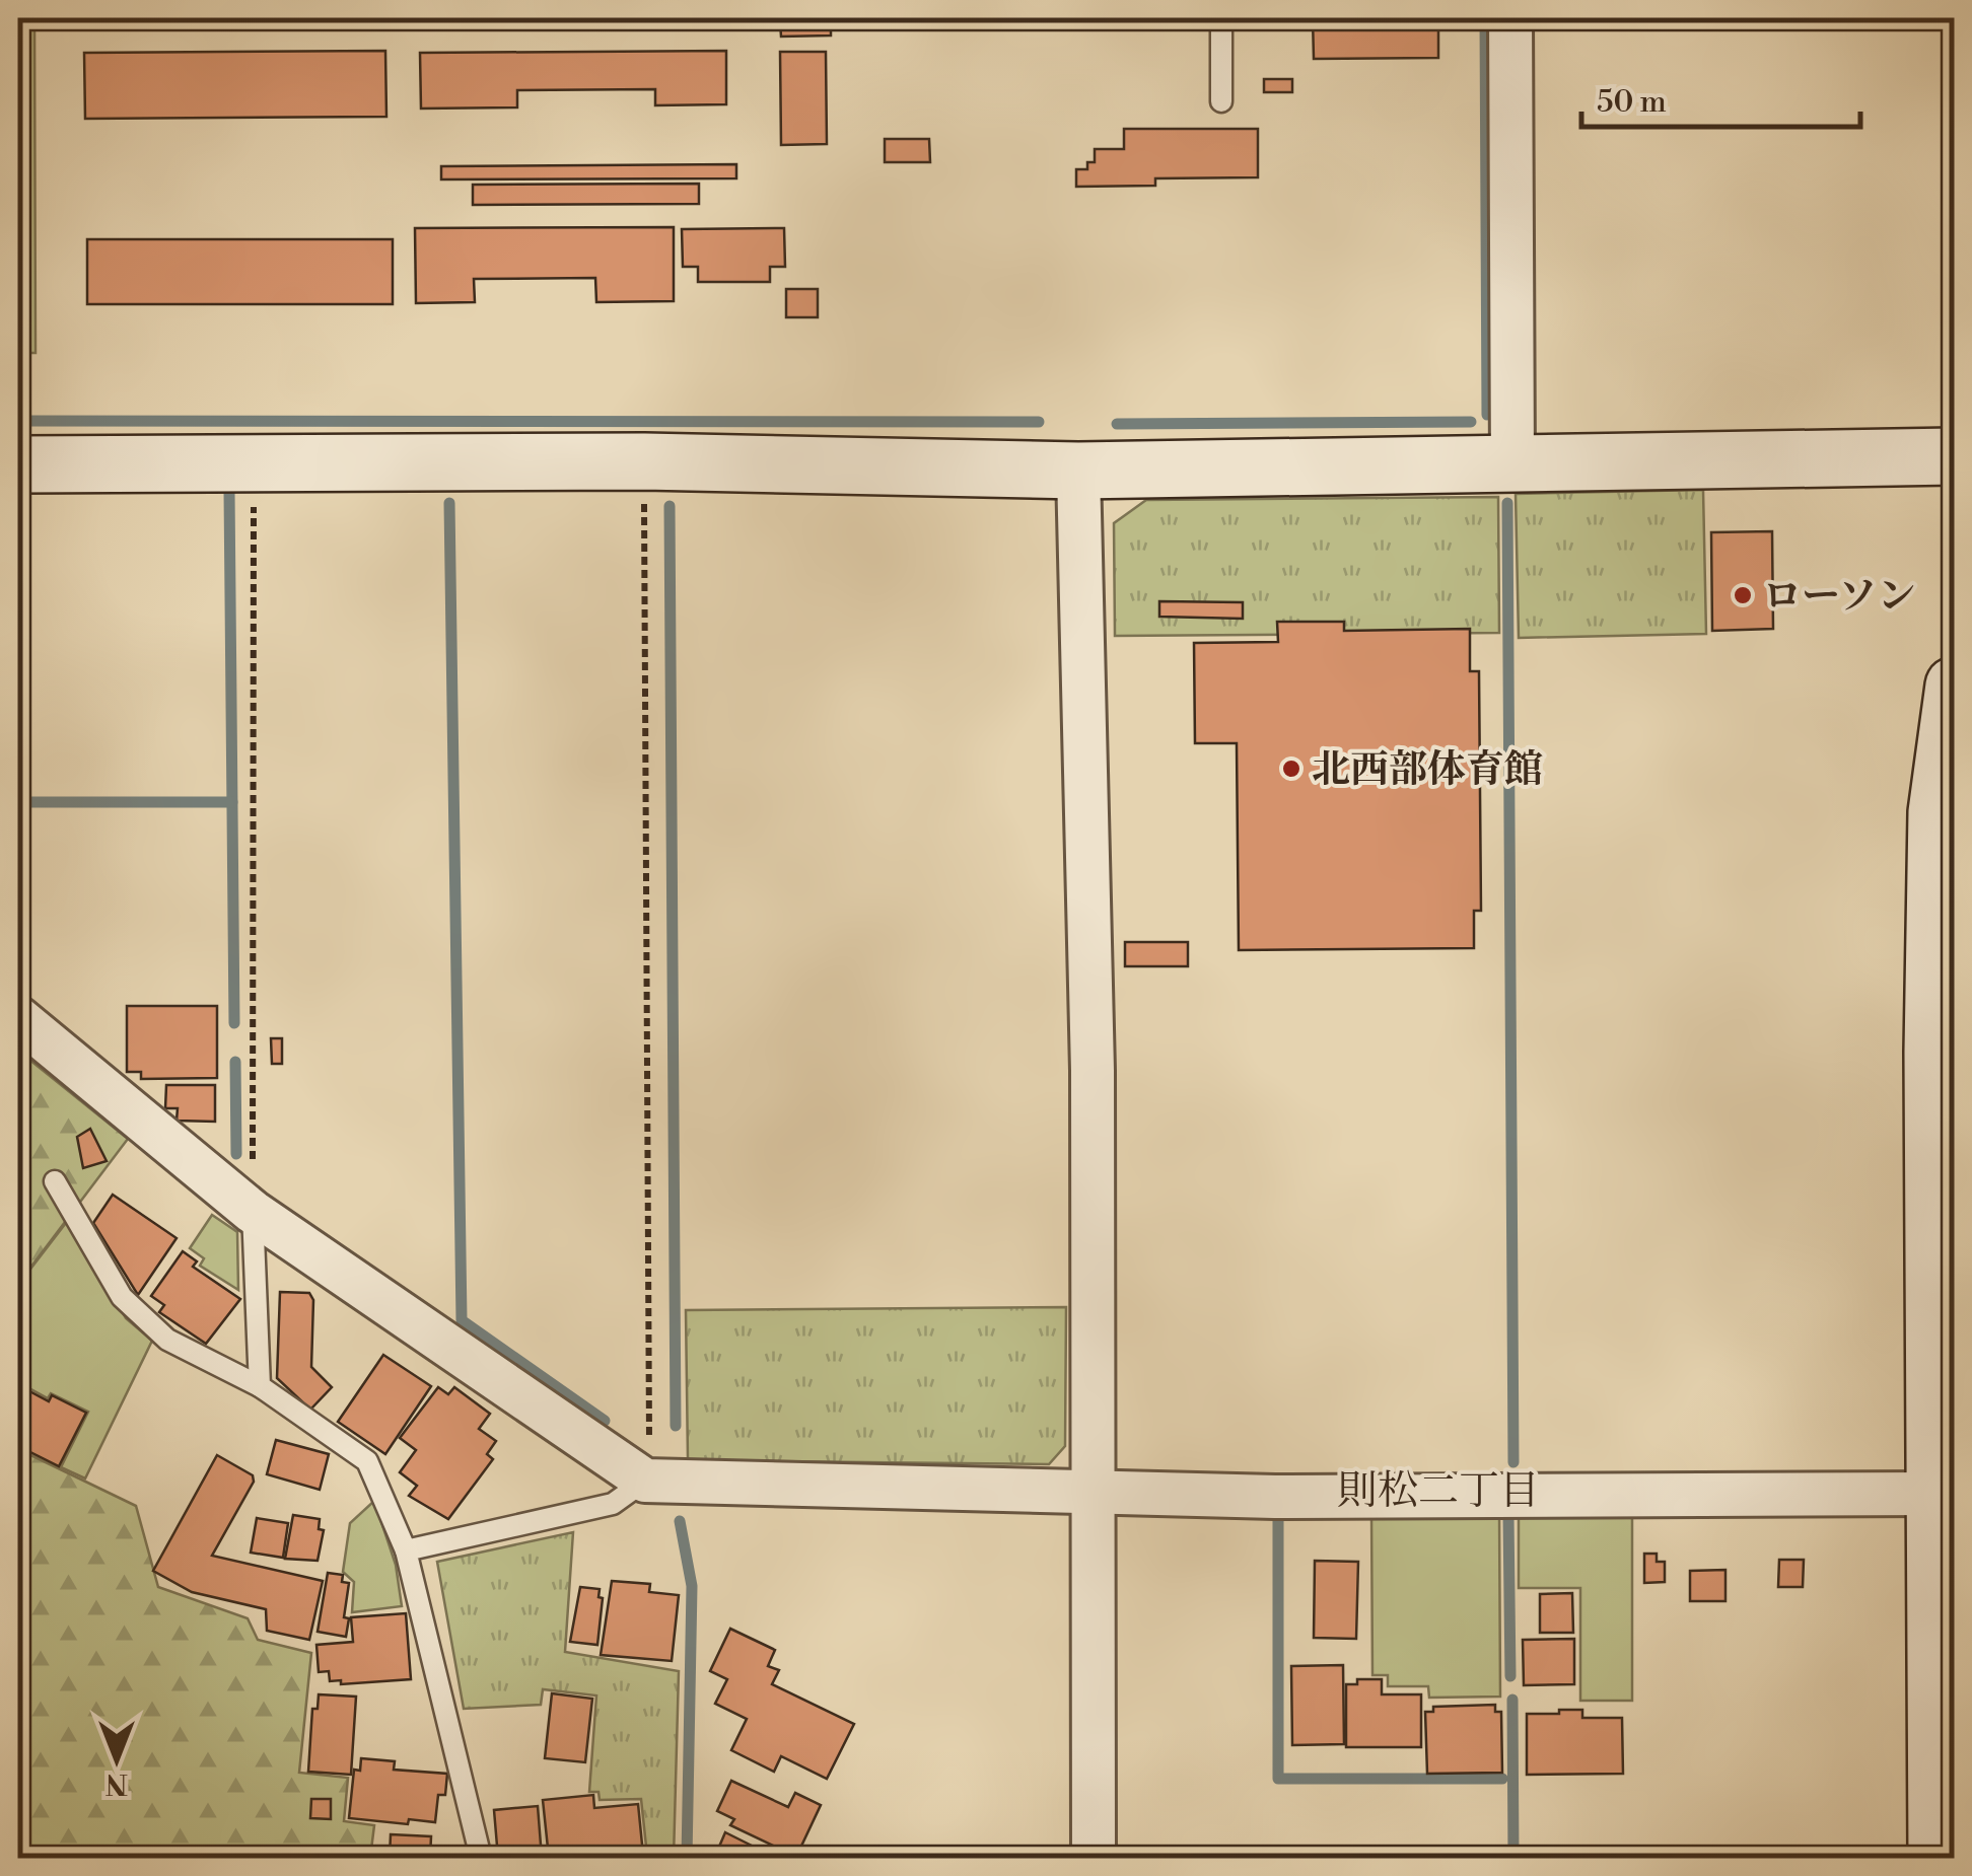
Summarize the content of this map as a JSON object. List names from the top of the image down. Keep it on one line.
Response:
{"districts":["則松二丁目"],"places":["ローソン","北西部体育館"],"scale_bar":"50 m","north":"bottom"}
